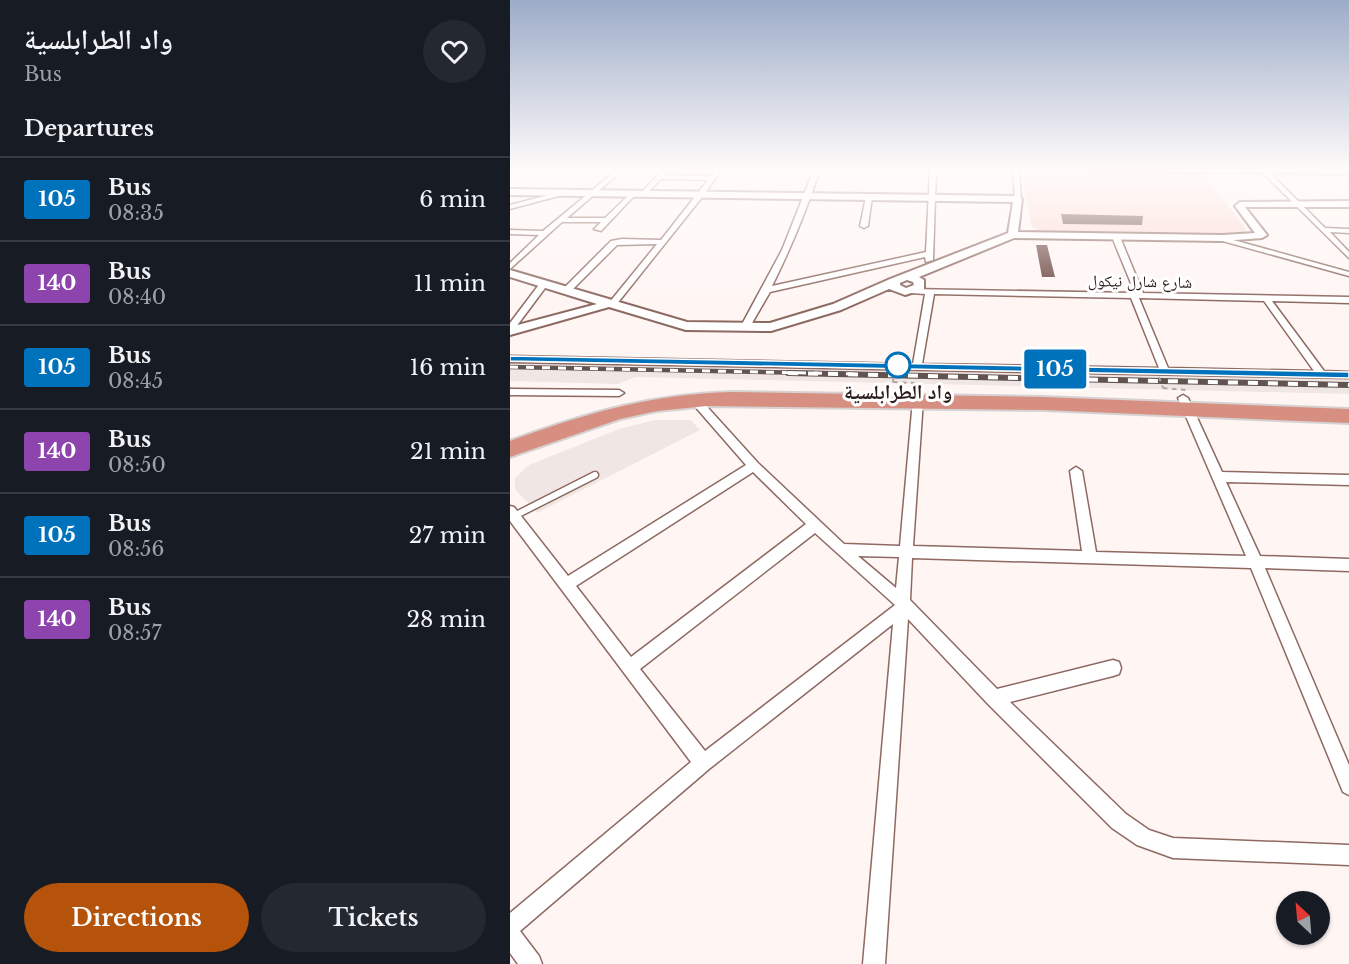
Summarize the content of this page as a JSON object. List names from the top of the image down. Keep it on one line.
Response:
{"streets":{"street":["شارع شارل نيكول"]},"places":["واد الطرابلسية"],"lines":["bus line 105"],"north":"top left","page":{"heading":[["واد الطرابلسية","Bus"],"Departures"],"on_map":"105","list":[{"mark":"105","name":"Bus","note":"08:35","value":"6 min"},{"mark":"140","name":"Bus","note":"08:40","value":"11 min"},{"mark":"105","name":"Bus","note":"08:45","value":"16 min"},{"mark":"140","name":"Bus","note":"08:50","value":"21 min"},{"mark":"105","name":"Bus","note":"08:56","value":"27 min"},{"mark":"140","name":"Bus","note":"08:57","value":"28 min"}],"buttons":["Directions","Tickets"]}}
